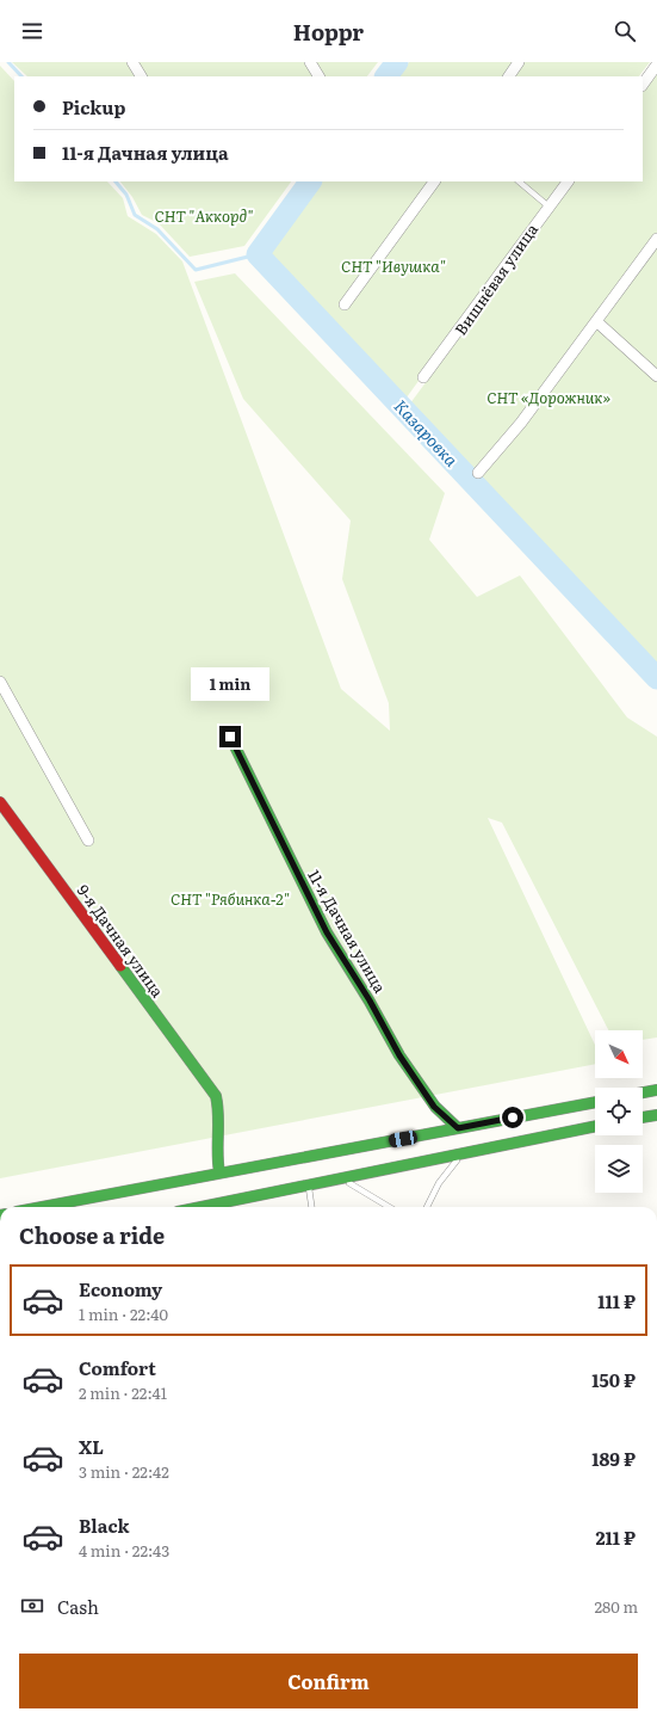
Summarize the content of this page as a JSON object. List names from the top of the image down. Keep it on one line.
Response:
{"streets":{"main road":["11-я Дачная улица","9-я Дачная улица"],"street":["Вишнёвая улица"]},"water":["Казаровка"],"parks":["СНТ \"Аккорд\"","СНТ \"Ивушка\"","СНТ «Дорожник»","СНТ \"Рябинка-2\""],"north":"bottom right","page":{"header":"Hoppr","banner":["Pickup","11-я Дачная улица"],"bubble":"1 min","heading":"Choose a ride","list":[{"name":"Economy","note":"1 min · 22:40","value":"111 ₽"},{"name":"Comfort","note":"2 min · 22:41","value":"150 ₽"},{"name":"XL","note":"3 min · 22:42","value":"189 ₽"},{"name":"Black","note":"4 min · 22:43","value":"211 ₽"}],"pay":["Cash","280 m"],"buttons":"Confirm"}}
